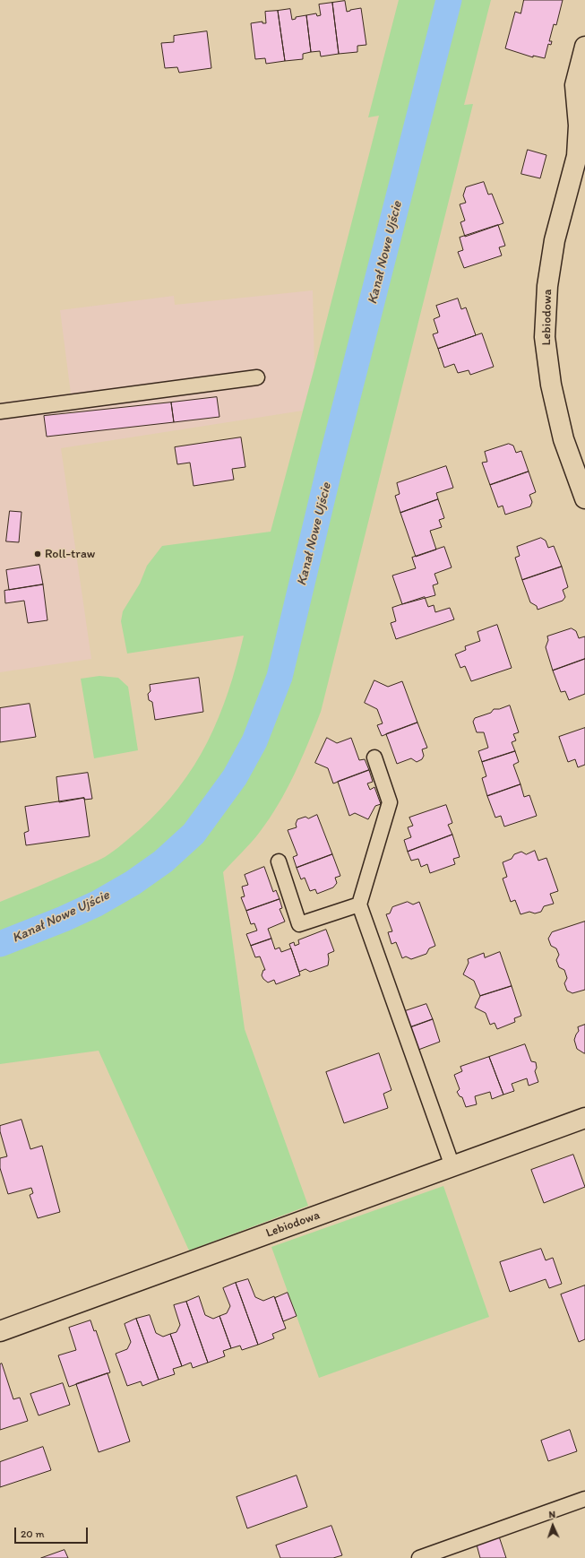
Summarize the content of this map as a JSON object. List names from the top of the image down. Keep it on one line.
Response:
{"streets":{"street":["Lebiodowa"]},"water":["Kanał Nowe Ujście"],"places":["Roll-traw"],"scale_bar":"20 m","north":"top"}
